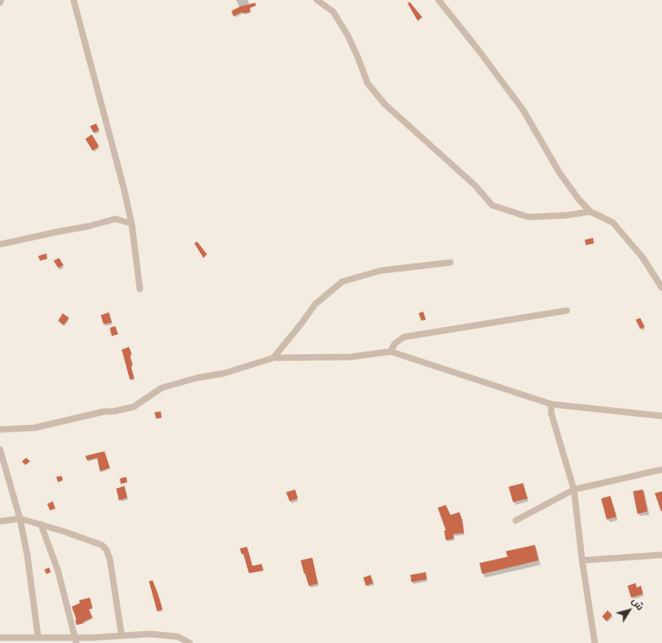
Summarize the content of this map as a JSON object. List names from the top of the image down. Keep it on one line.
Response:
{"north":"top right"}
